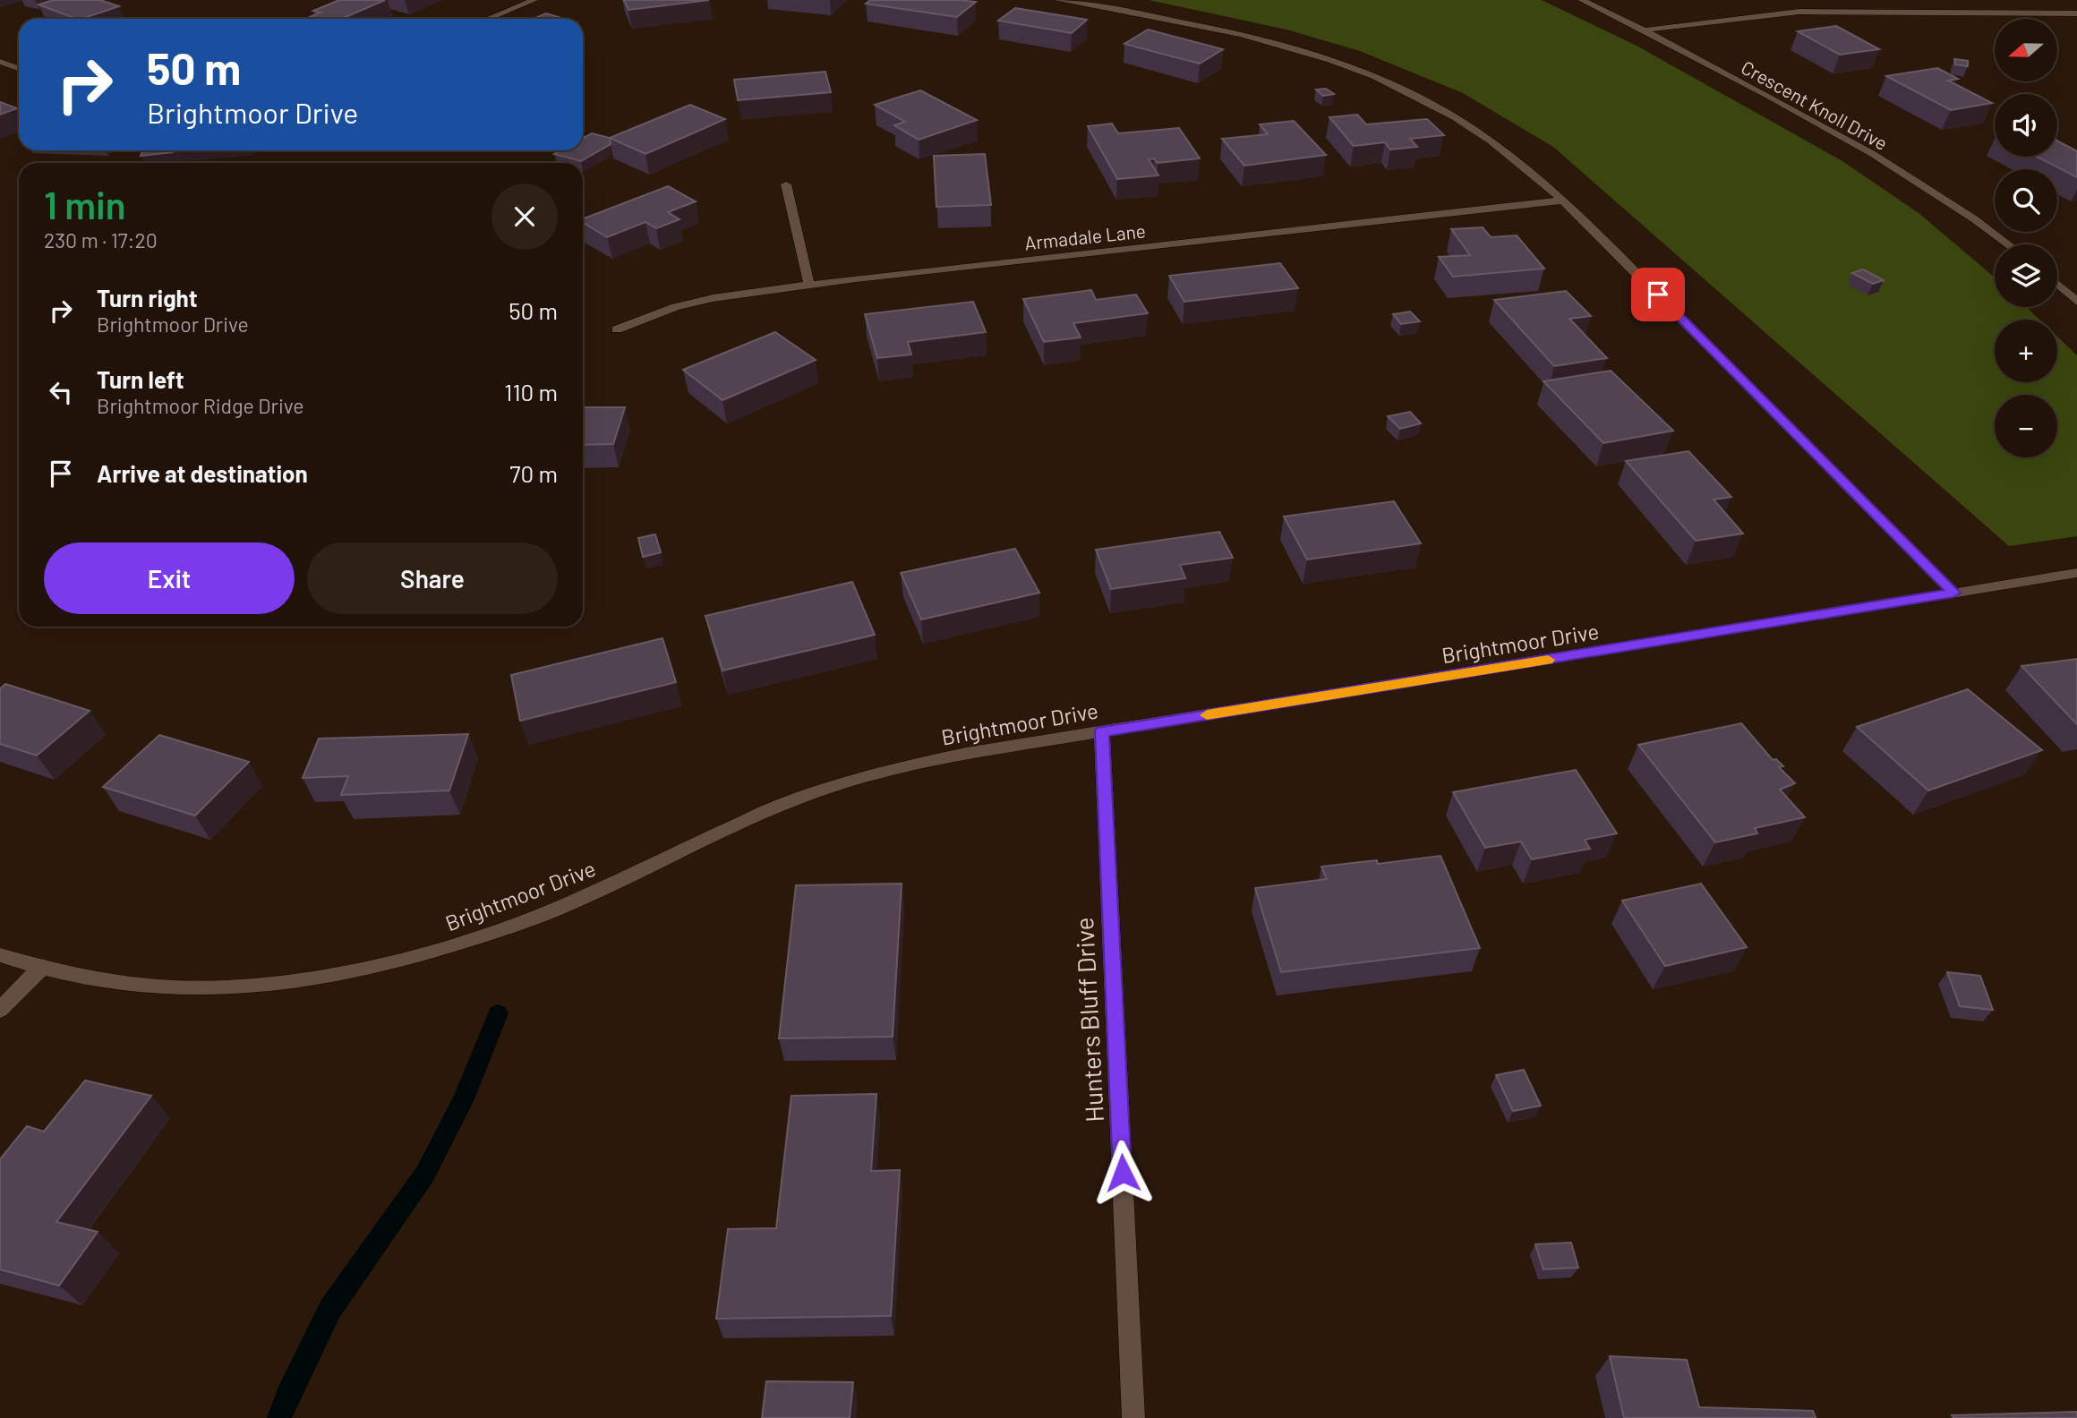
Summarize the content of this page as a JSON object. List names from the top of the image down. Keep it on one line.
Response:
{"streets":{"street":["Crescent Knoll Drive","Armadale Lane","Brightmoor Drive","Hunters Bluff Drive"]},"crossings":[["Brightmoor Drive","Hunters Bluff Drive"]],"north":"left","page":{"map_buttons":["+","−"],"turn":["50 m","Brightmoor Drive"],"heading":["1 min","230 m · 17:20"],"list":[{"name":"Turn right","note":"Brightmoor Drive","value":"50 m"},{"name":"Turn left","note":"Brightmoor Ridge Drive","value":"110 m"},{"name":"Arrive at destination","value":"70 m"}],"buttons":["Exit","Share"]}}
